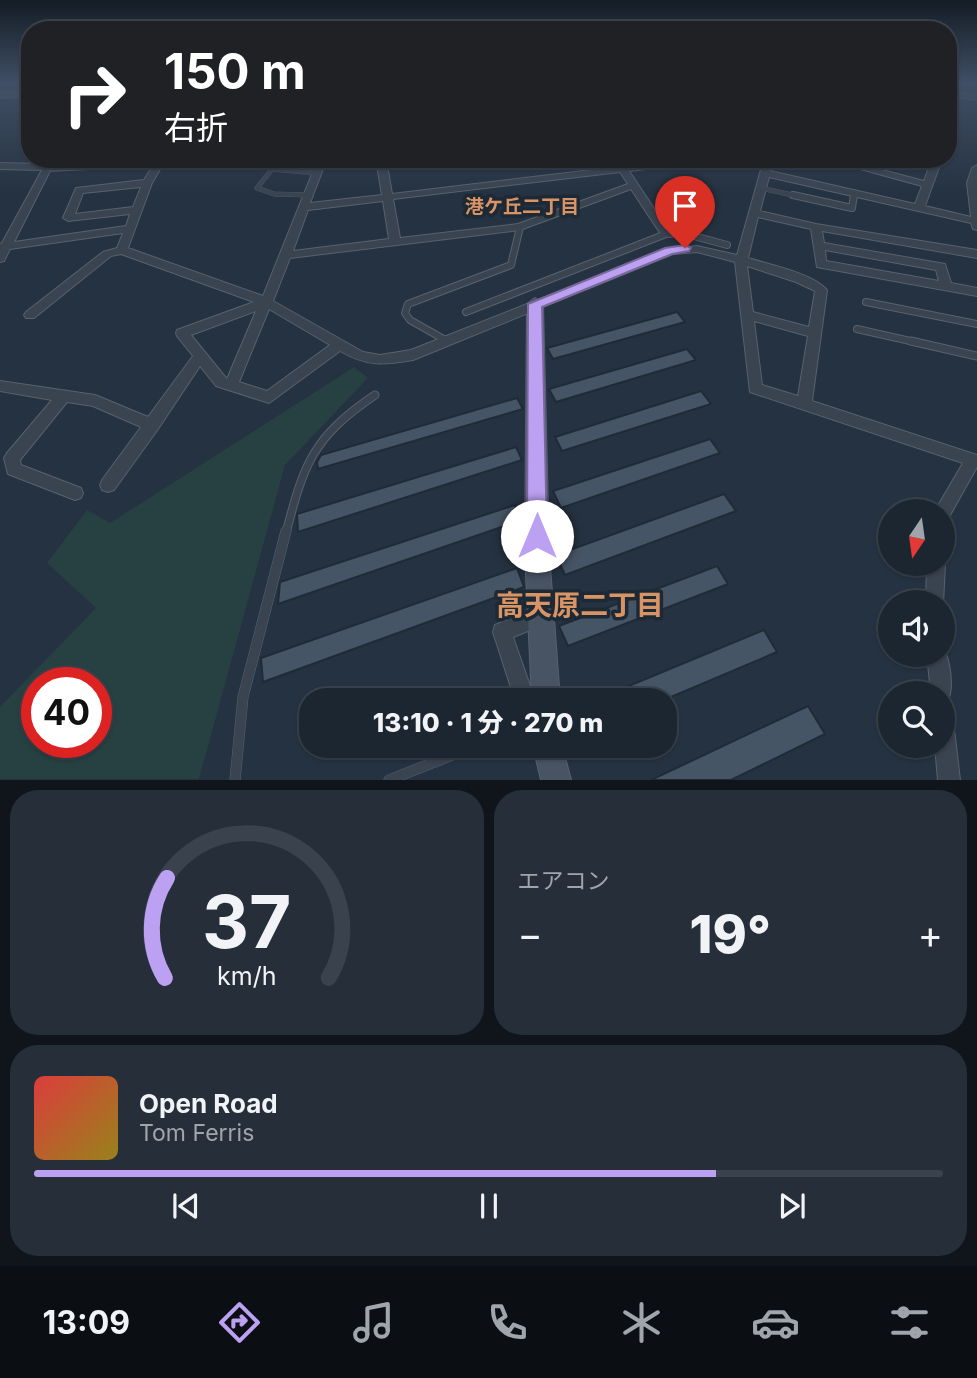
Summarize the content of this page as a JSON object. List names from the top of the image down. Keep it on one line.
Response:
{"districts":["港ケ丘二丁目","高天原二丁目"],"north":"bottom","page":{"turn":["150 m","右折"],"limit":"40","trip":"13:10 · 1 分 · 270 m","tile":"エアコン","heat":["−","19°","+"],"song":["Open Road","Tom Ferris"],"tabs":"13:09","gauge":["37","km/h"]}}
